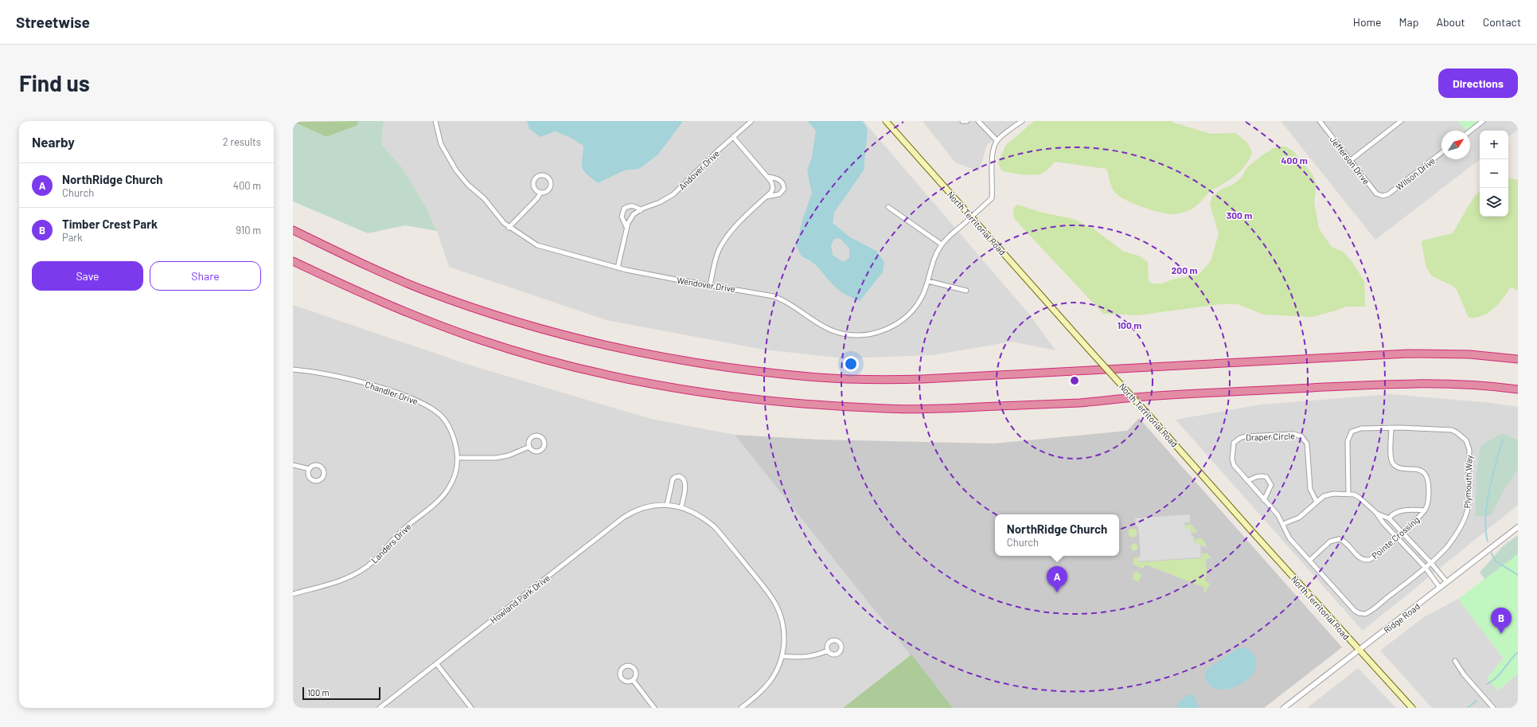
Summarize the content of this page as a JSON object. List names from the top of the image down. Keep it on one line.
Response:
{"streets":{"main road":["North Territorial Road"],"street":["Jefferson Drive","Andover Drive","Wilson Drive","Wendover Drive","Chandler Drive","Draper Circle","Plymouth Way","Pointe Crossing","Landers Drive","Howland Park Drive","Ridge Road"]},"crossings":[["Jefferson Drive","Wilson Drive"],["Andover Drive","Wendover Drive"],["North Territorial Road","Wendover Drive"],["North Territorial Road","Ridge Road"],["Chandler Drive","Landers Drive"],["Draper Circle","Plymouth Way"],["Plymouth Way","Pointe Crossing"]],"scale_bar":"100 m","north":"top right","page":{"header":"Streetwise","nav":["Home","Map","About","Contact"],"buttons":["Directions",["Save","Share"]],"title":"Find us","heading":["Nearby","2 results"],"map_buttons":["+","−"],"list":[{"mark":"A","name":"NorthRidge Church","note":"Church","value":"400 m"},{"mark":"B","name":"Timber Crest Park","note":"Park","value":"910 m"}],"popup":["NorthRidge Church","Church"],"pins":["A","B"],"scale":"100 m"},"rings":["400 m","300 m","200 m","100 m"]}
